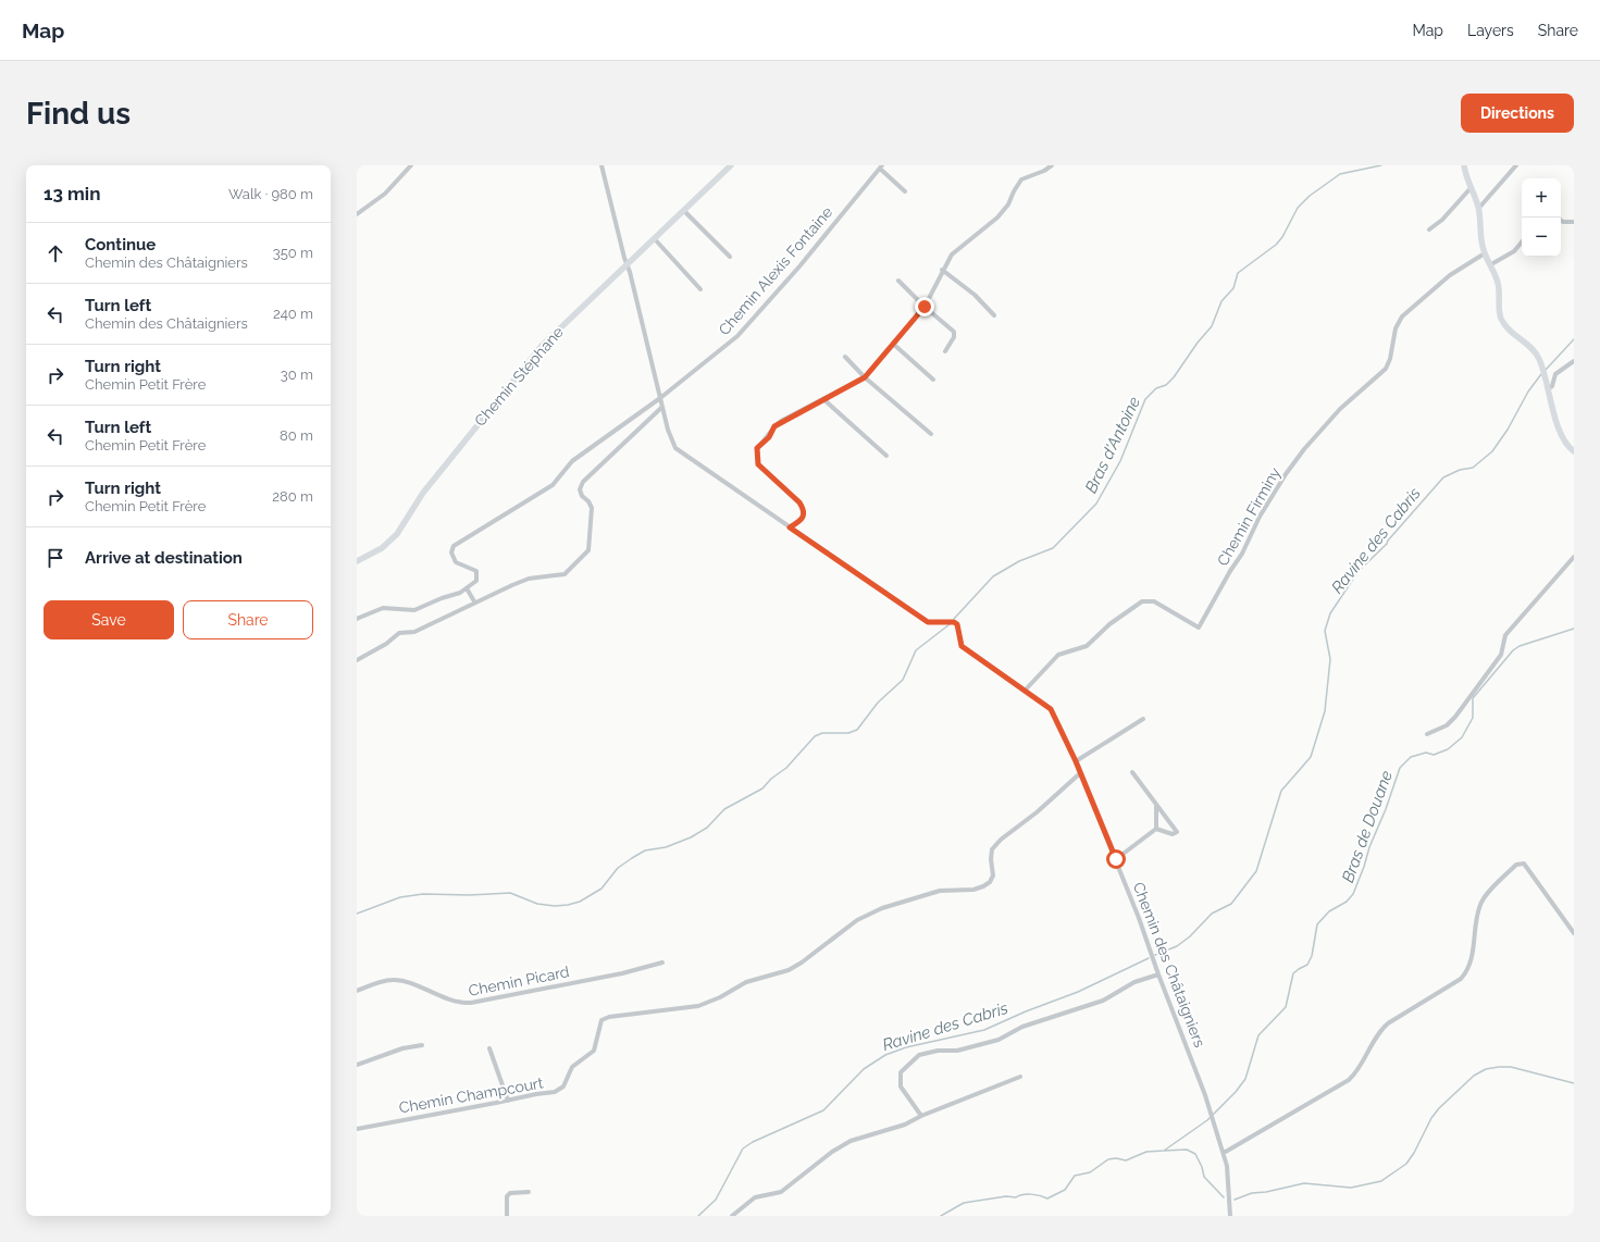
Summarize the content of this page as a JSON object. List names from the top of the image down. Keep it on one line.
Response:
{"streets":{"main road":["Chemin Stéphane"],"street":["Chemin Alexis Fontaine","Chemin Firminy","Chemin des Châtaigniers","Chemin Picard","Chemin Champcourt"]},"crossings":[["Chemin Alexis Fontaine","Chemin des Châtaigniers"],["Chemin Stéphane","Chemin des Châtaigniers"],["Chemin Firminy","Chemin des Châtaigniers"],["Chemin des Châtaigniers","Chemin Champcourt"]],"water":["Bras d'Antoine","Ravine des Cabris","Bras de Douane"],"page":{"header":"Map","nav":["Map","Layers","Share"],"buttons":["Directions",["Save","Share"]],"title":"Find us","heading":["13 min","Walk · 980 m"],"map_buttons":["+","−"],"list":[["Continue","Chemin des Châtaigniers","350 m"],["Turn left","Chemin des Châtaigniers","240 m"],["Turn right","Chemin Petit Frère","30 m"],["Turn left","Chemin Petit Frère","80 m"],["Turn right","Chemin Petit Frère","280 m"],"Arrive at destination"]}}
